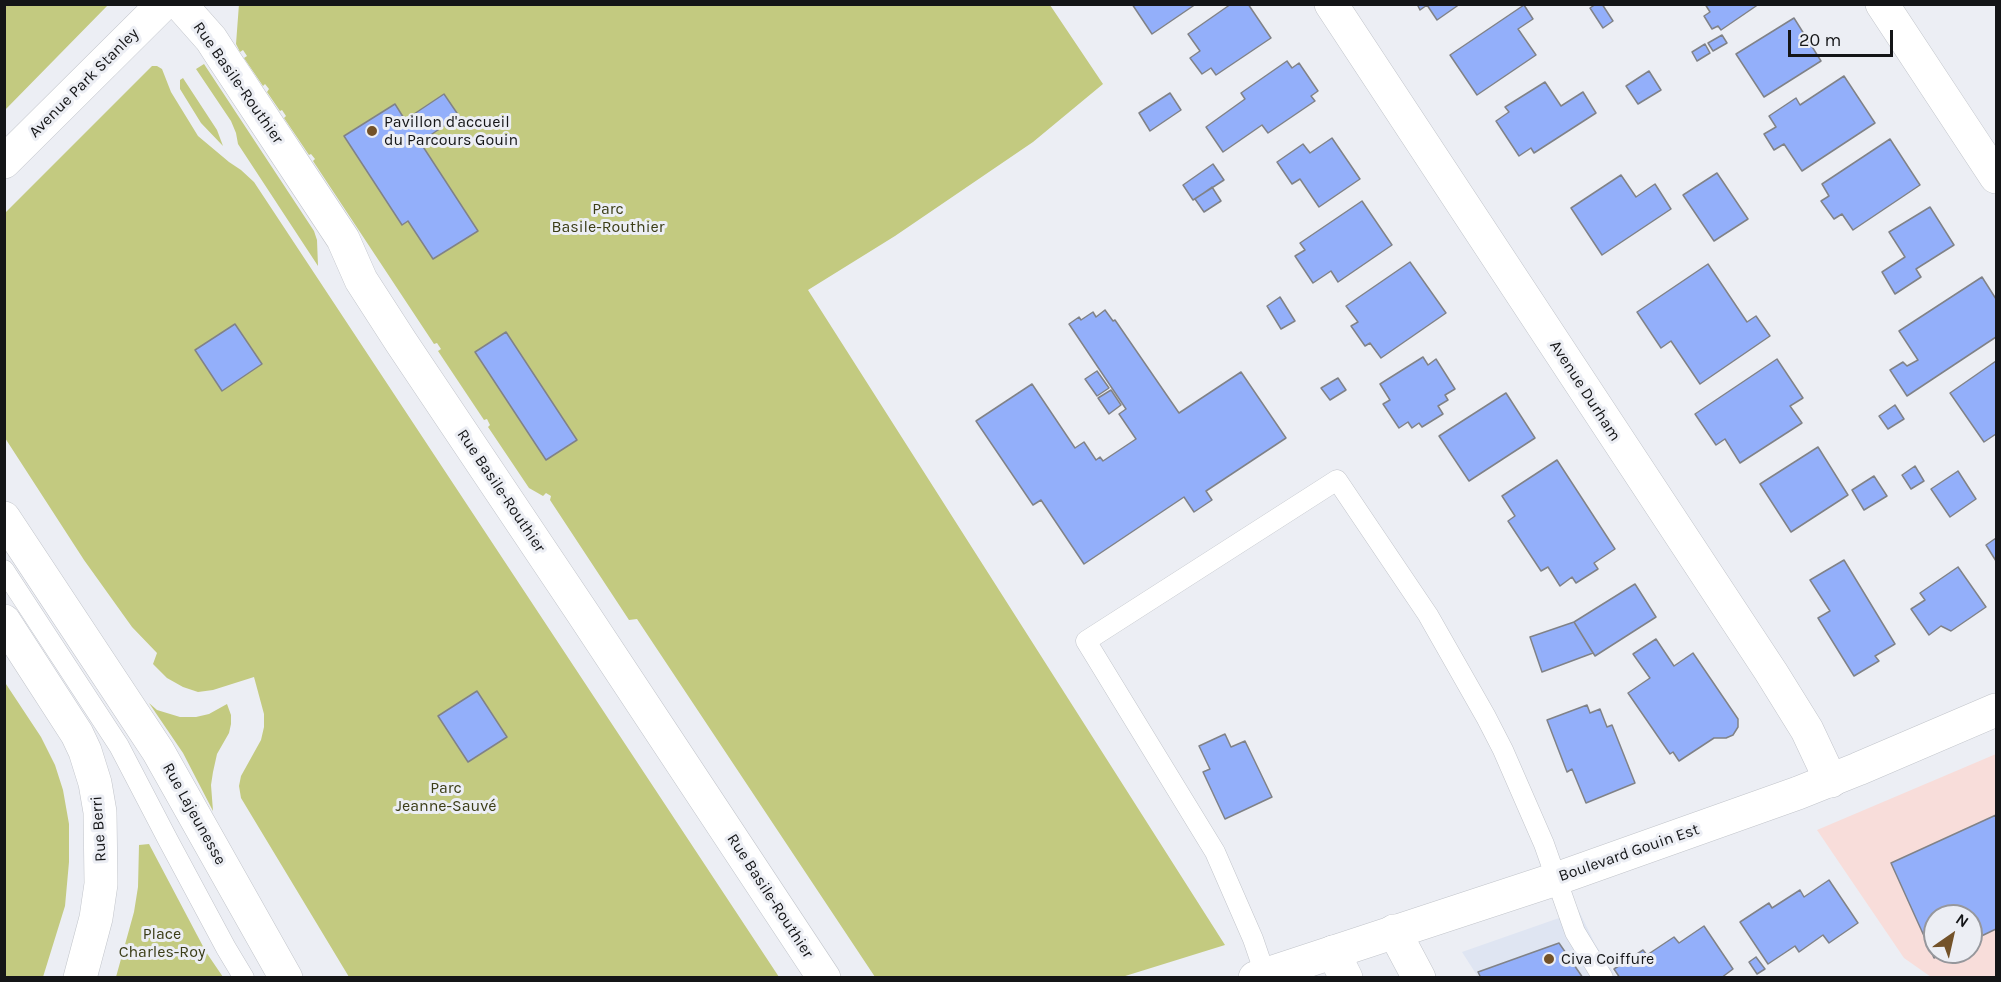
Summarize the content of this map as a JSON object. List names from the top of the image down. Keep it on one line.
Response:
{"streets":{"street":["Avenue Park Stanley","Rue Basile-Routhier","Avenue Durham","Rue Lajeunesse","Rue Berri","Boulevard Gouin Est"]},"crossings":[["Avenue Durham","Boulevard Gouin Est"],["Rue Lajeunesse","Rue Berri"]],"parks":["Parc Basile-Routhier","Parc Jeanne-Sauvé","Place Charles-Roy"],"places":["Pavillon d'accueil du Parcours Gouin","Civa Coiffure"],"scale_bar":"20 m","north":"top right"}
